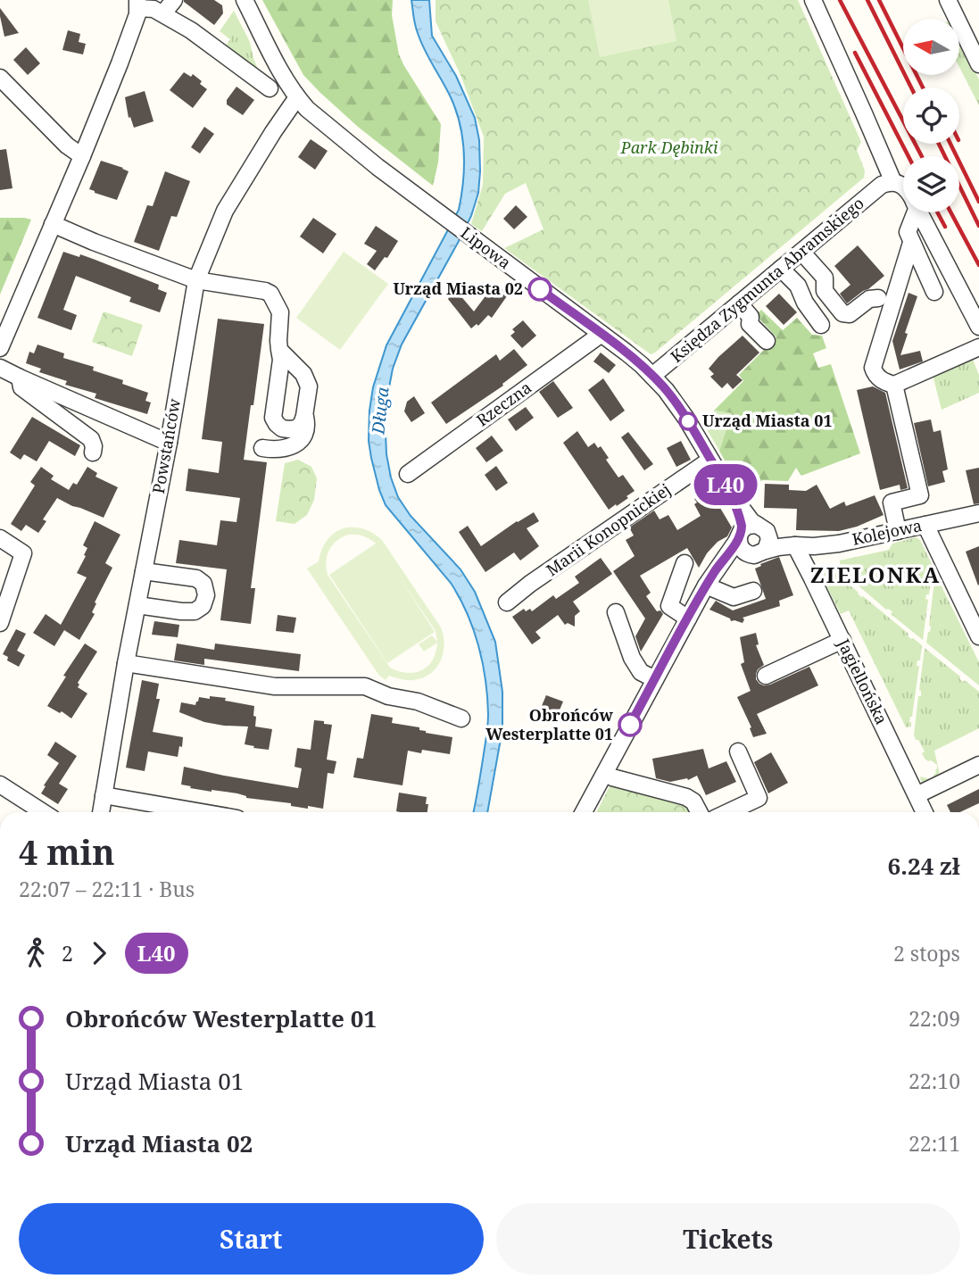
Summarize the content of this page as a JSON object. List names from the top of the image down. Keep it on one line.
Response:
{"streets":{"street":["Lipowa","Księdza Zygmunta Abramskiego","Rzeczna","Powstańców","Marii Konopnickiej","Kolejowa","Jagiellońska"]},"crossings":[["Lipowa","Księdza Zygmunta Abramskiego"],["Lipowa","Rzeczna"],["Lipowa","Powstańców"],["Lipowa","Marii Konopnickiej"],["Lipowa","Kolejowa"],["Kolejowa","Jagiellońska"]],"districts":["ZIELONKA"],"water":["Długa"],"parks":["Park Dębinki"],"places":["Urząd Miasta 02","Urząd Miasta 01","Obrońców Westerplatte 01"],"lines":["bus line L40"],"north":"left","page":{"on_map":"L40","heading":["4 min","22:07 – 22:11 · Bus","6.24 zł"],"legs":["2","L40","2 stops"],"list":[{"name":"Obrońców Westerplatte 01","value":"22:09"},{"name":"Urząd Miasta 01","value":"22:10"},{"name":"Urząd Miasta 02","value":"22:11"}],"buttons":["Start","Tickets"]}}
